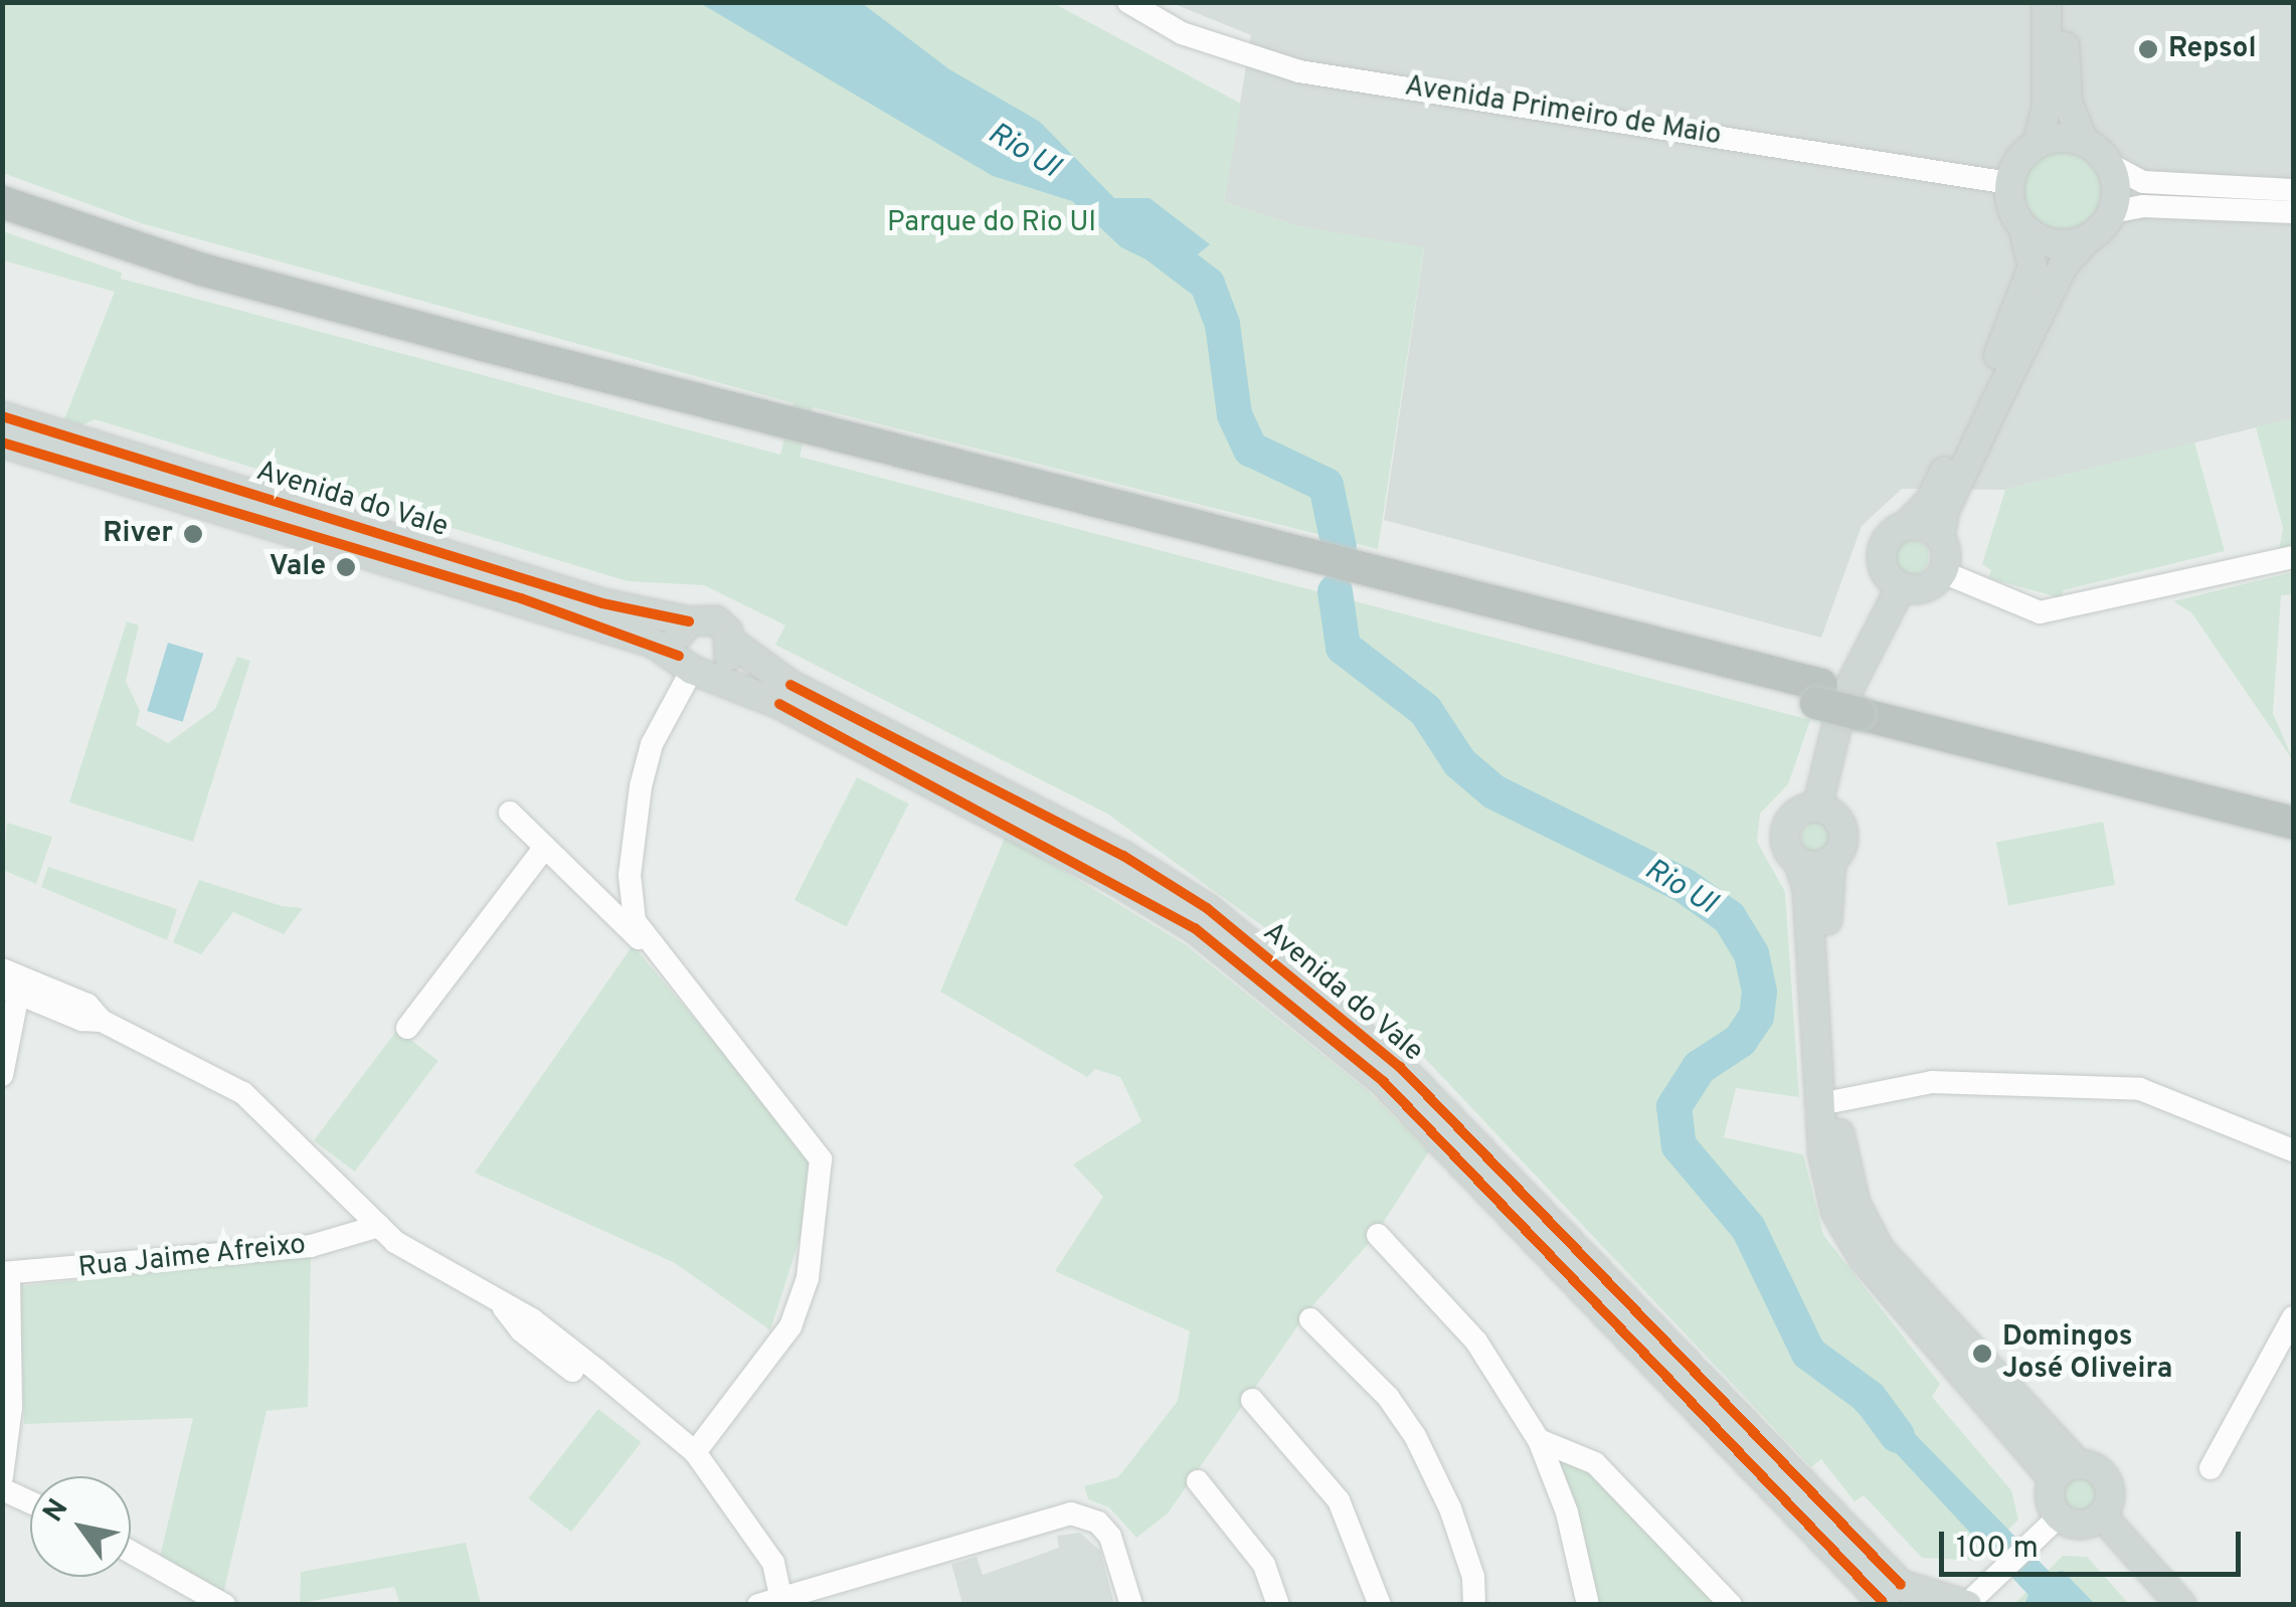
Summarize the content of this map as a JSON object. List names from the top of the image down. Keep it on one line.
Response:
{"streets":{"main road":["Avenida do Vale"],"street":["Avenida Primeiro de Maio","Rua Jaime Afreixo"]},"water":["Rio Ul"],"parks":["Parque do Rio Ul"],"places":["Repsol","River","Vale","Domingos José Oliveira"],"scale_bar":"100 m","north":"top left"}
